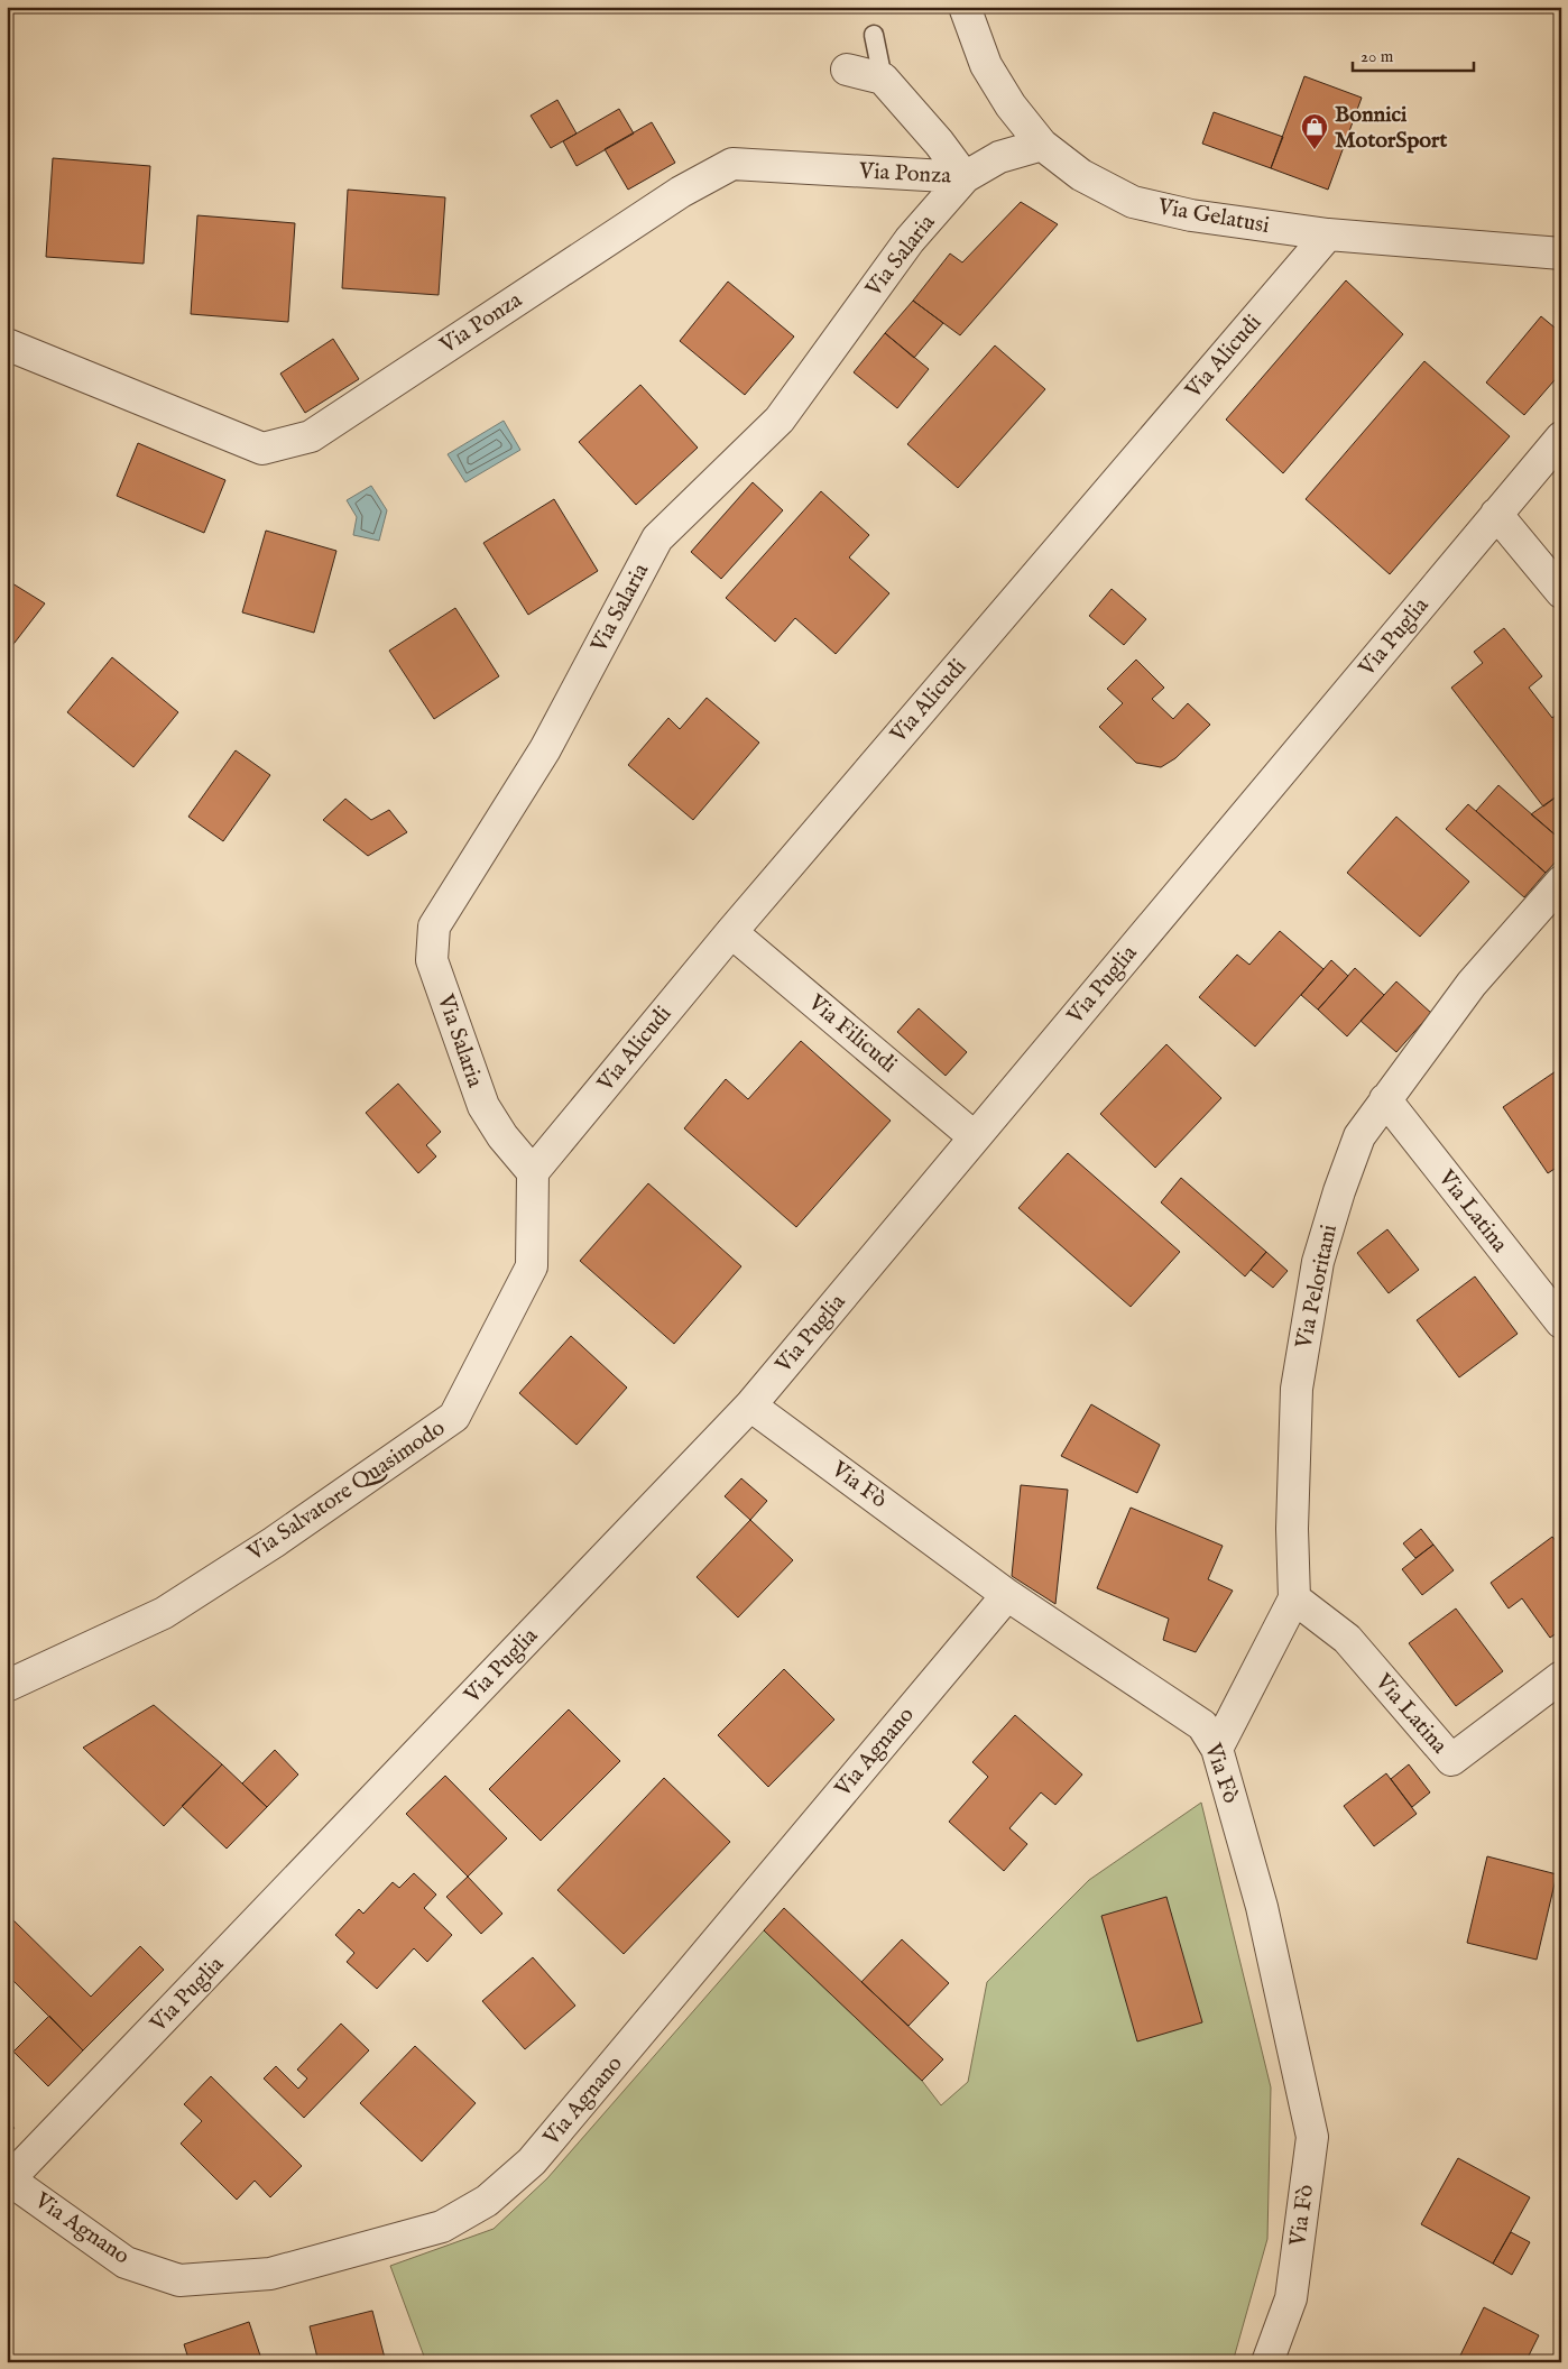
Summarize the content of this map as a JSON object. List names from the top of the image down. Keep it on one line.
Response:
{"streets":{"street":["Via Ponza","Via Gelatusi","Via Salaria","Via Alicudi","Via Puglia","Via Filicudi","Via Latina","Via Peloritani","Via Fò","Via Salvatore Quasimodo","Via Agnano"]},"crossings":[["Via Ponza","Via Salaria"],["Via Gelatusi","Via Salaria"],["Via Gelatusi","Via Alicudi"],["Via Salaria","Via Alicudi"],["Via Salaria","Via Salvatore Quasimodo"],["Via Alicudi","Via Filicudi"],["Via Alicudi","Via Salvatore Quasimodo"],["Via Puglia","Via Filicudi"],["Via Puglia","Via Fò"],["Via Puglia","Via Agnano"],["Via Latina","Via Peloritani"],["Via Peloritani","Via Fò"],["Via Fò","Via Agnano"]],"places":{"shop":["Bonnici MotorSport"]},"scale_bar":"20 m"}
